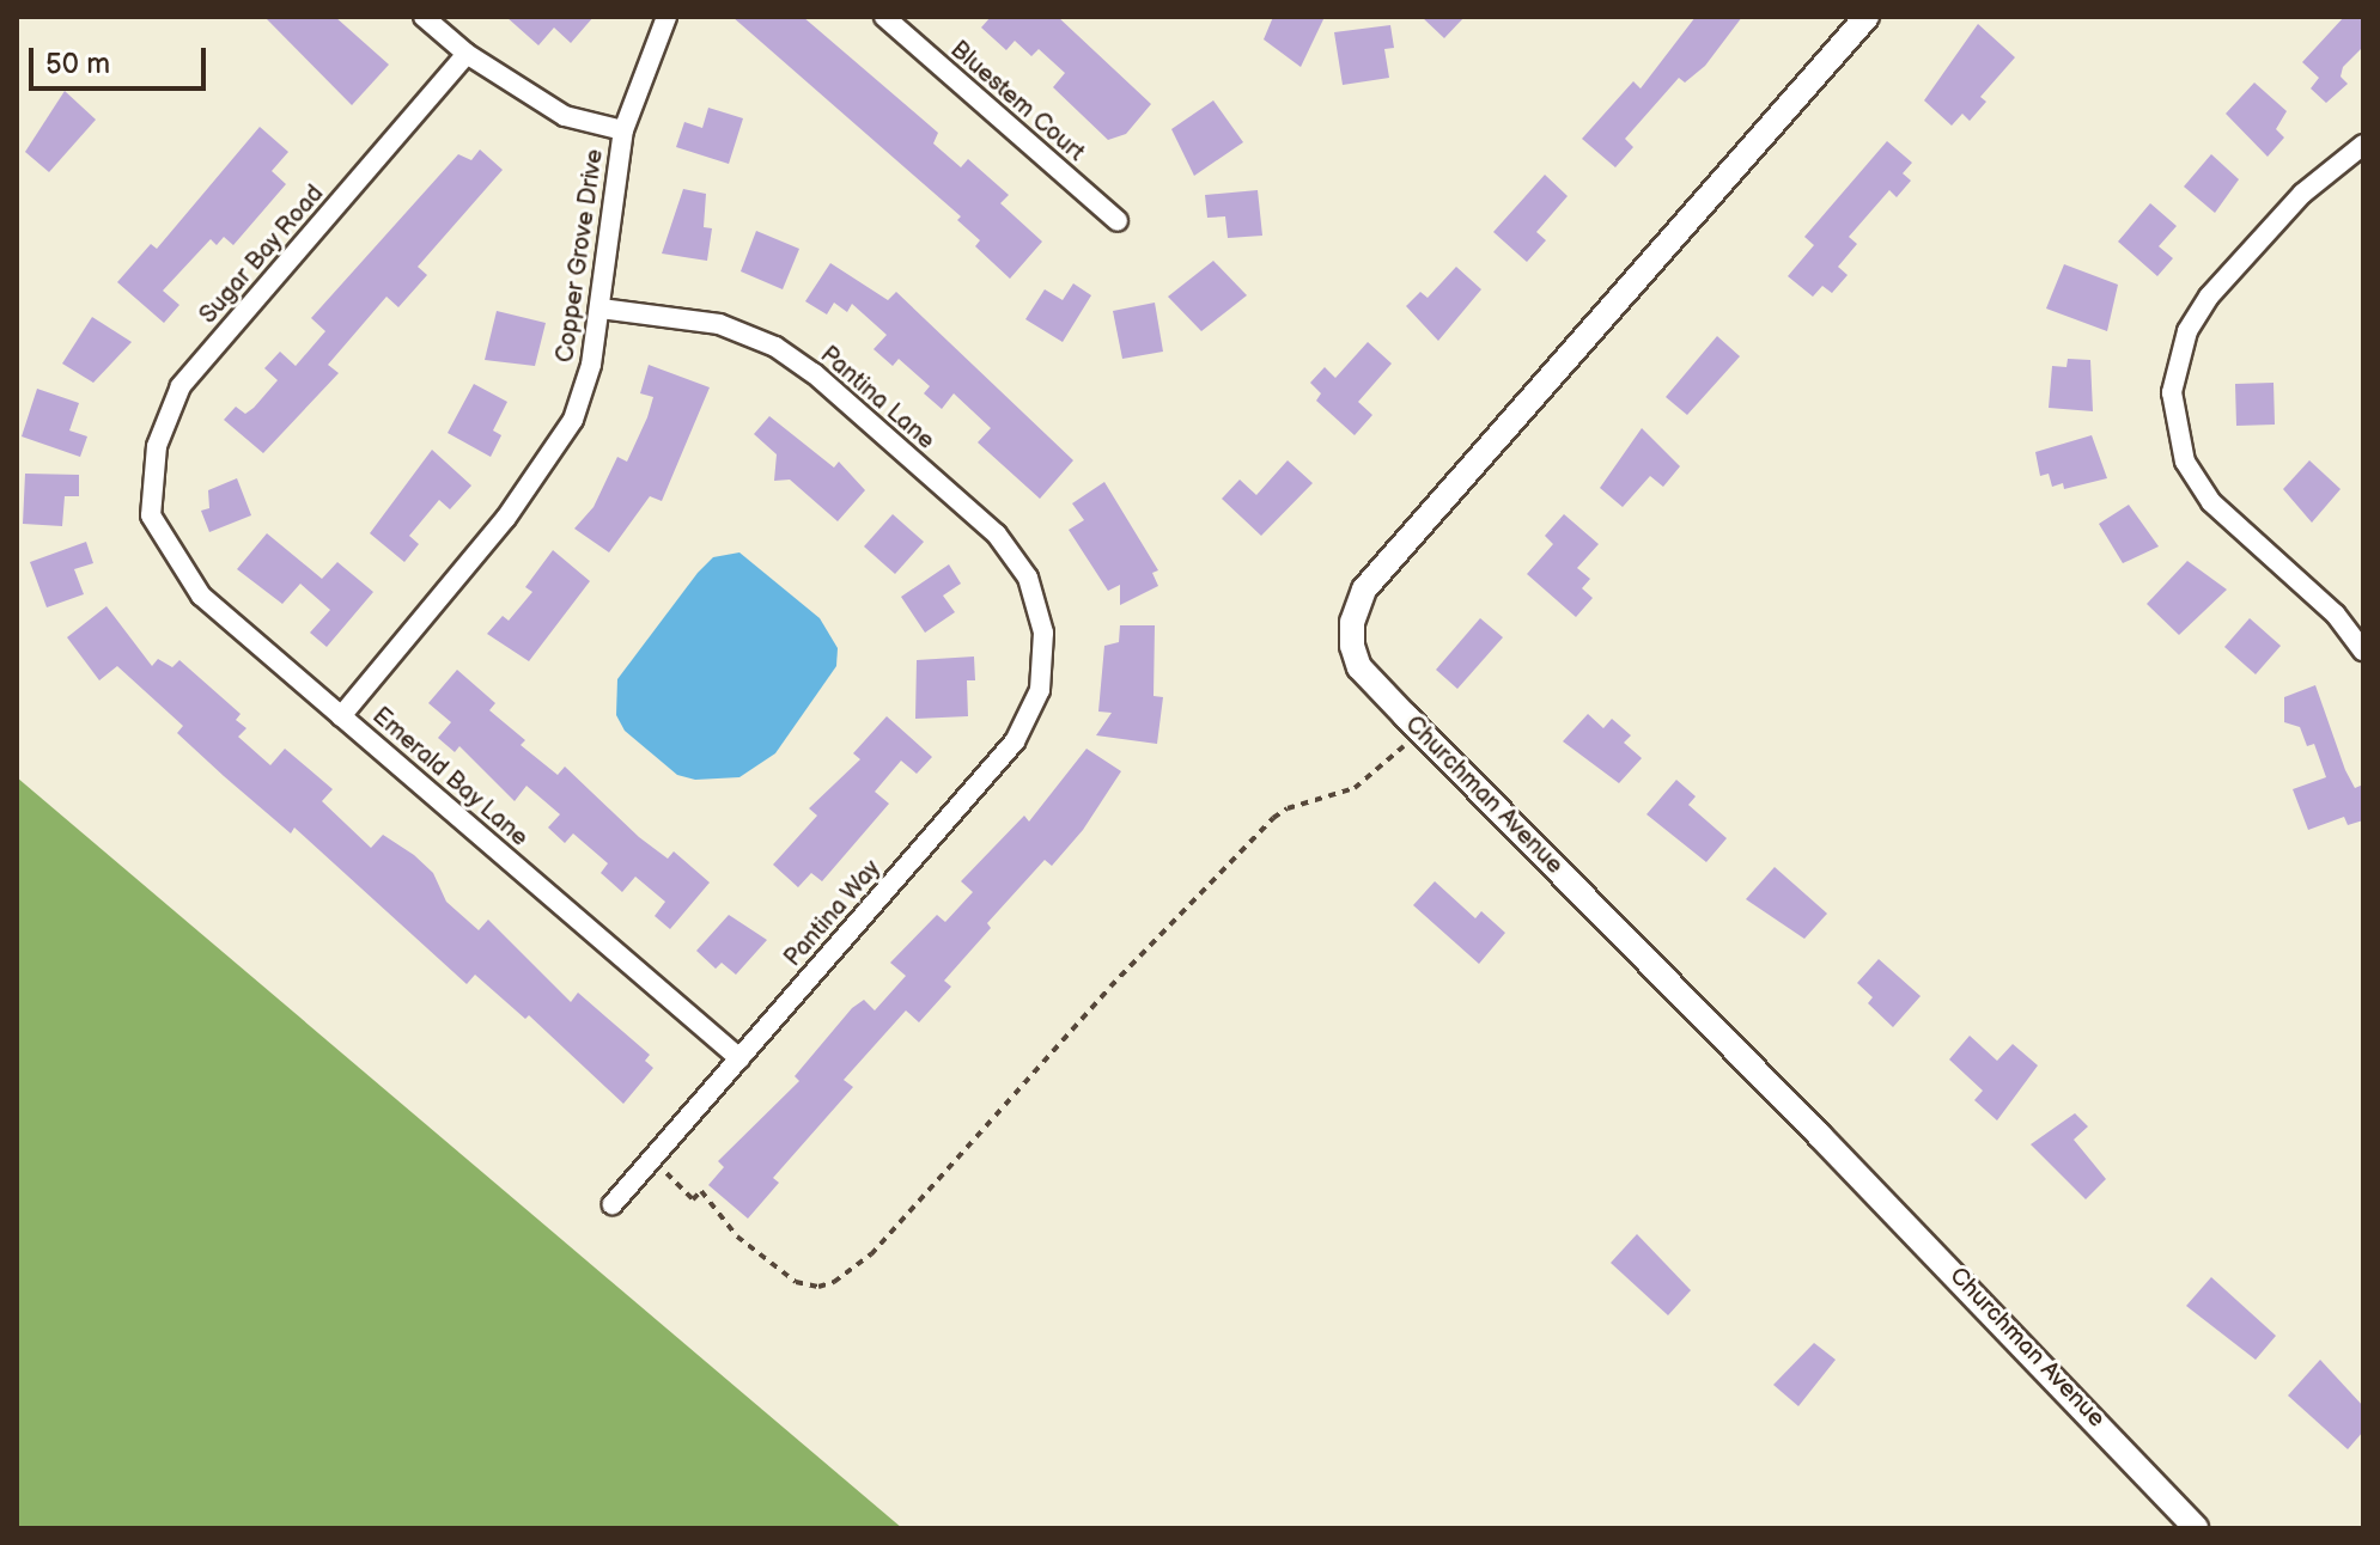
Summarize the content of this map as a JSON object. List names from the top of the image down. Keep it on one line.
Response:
{"streets":{"street":["Bluestem Court","Sugar Bay Road","Copper Grove Drive","Pantina Lane","Emerald Bay Lane","Churchman Avenue","Pantina Way"]},"crossings":[["Sugar Bay Road","Emerald Bay Lane"],["Copper Grove Drive","Pantina Lane"],["Copper Grove Drive","Emerald Bay Lane"],["Pantina Lane","Pantina Way"],["Emerald Bay Lane","Pantina Way"]],"scale_bar":"50 m"}
